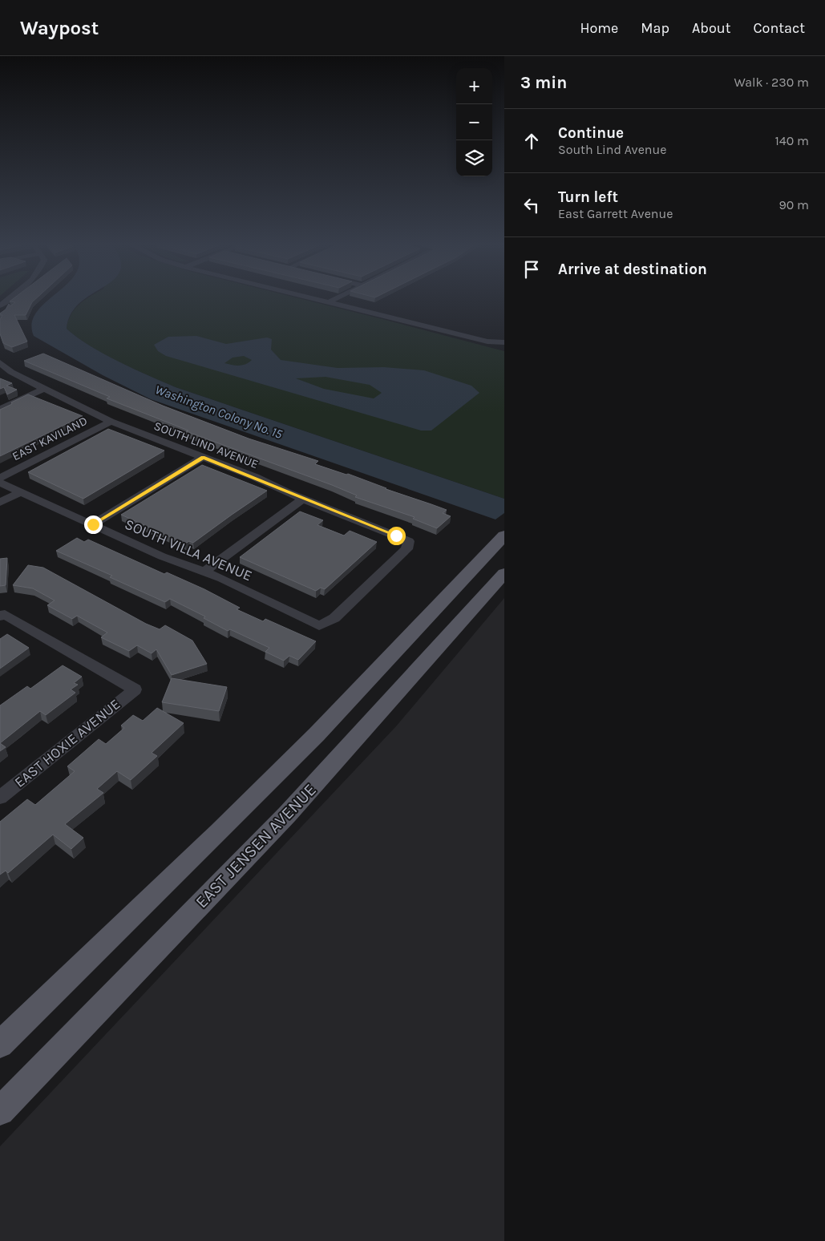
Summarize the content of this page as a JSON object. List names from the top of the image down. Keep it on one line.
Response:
{"streets":{"main road":["EAST JENSEN AVENUE"],"street":["EAST KAVILAND","SOUTH LIND AVENUE","SOUTH VILLA AVENUE","EAST HOXIE AVENUE"]},"crossings":[["EAST KAVILAND","SOUTH LIND AVENUE"],["SOUTH LIND AVENUE","SOUTH VILLA AVENUE"]],"water":["Washington Colony No. 15"],"page":{"header":"Waypost","nav":["Home","Map","About","Contact"],"heading":["3 min","Walk · 230 m"],"map_buttons":["+","−"],"list":[["Continue","South Lind Avenue","140 m"],["Turn left","East Garrett Avenue","90 m"],"Arrive at destination"]}}
